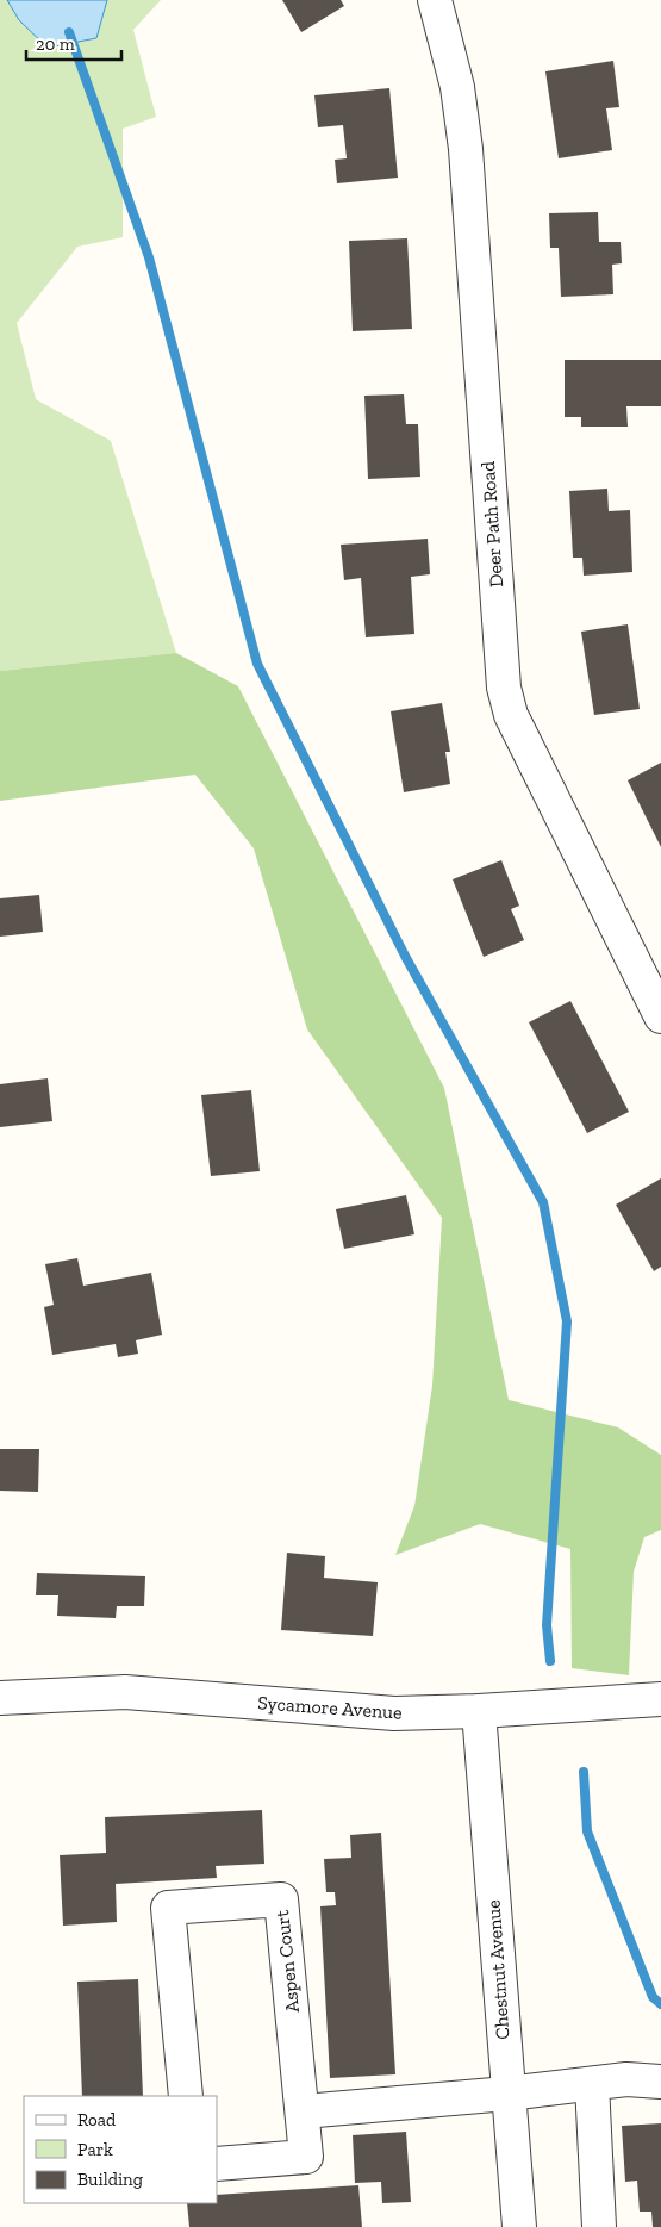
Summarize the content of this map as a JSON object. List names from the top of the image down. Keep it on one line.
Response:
{"streets":{"street":["Deer Path Road","Sycamore Avenue","Aspen Court","Chestnut Avenue"]},"crossings":[["Sycamore Avenue","Chestnut Avenue"]],"legend":["Road","Park","Building"],"scale_bar":"20 m"}
